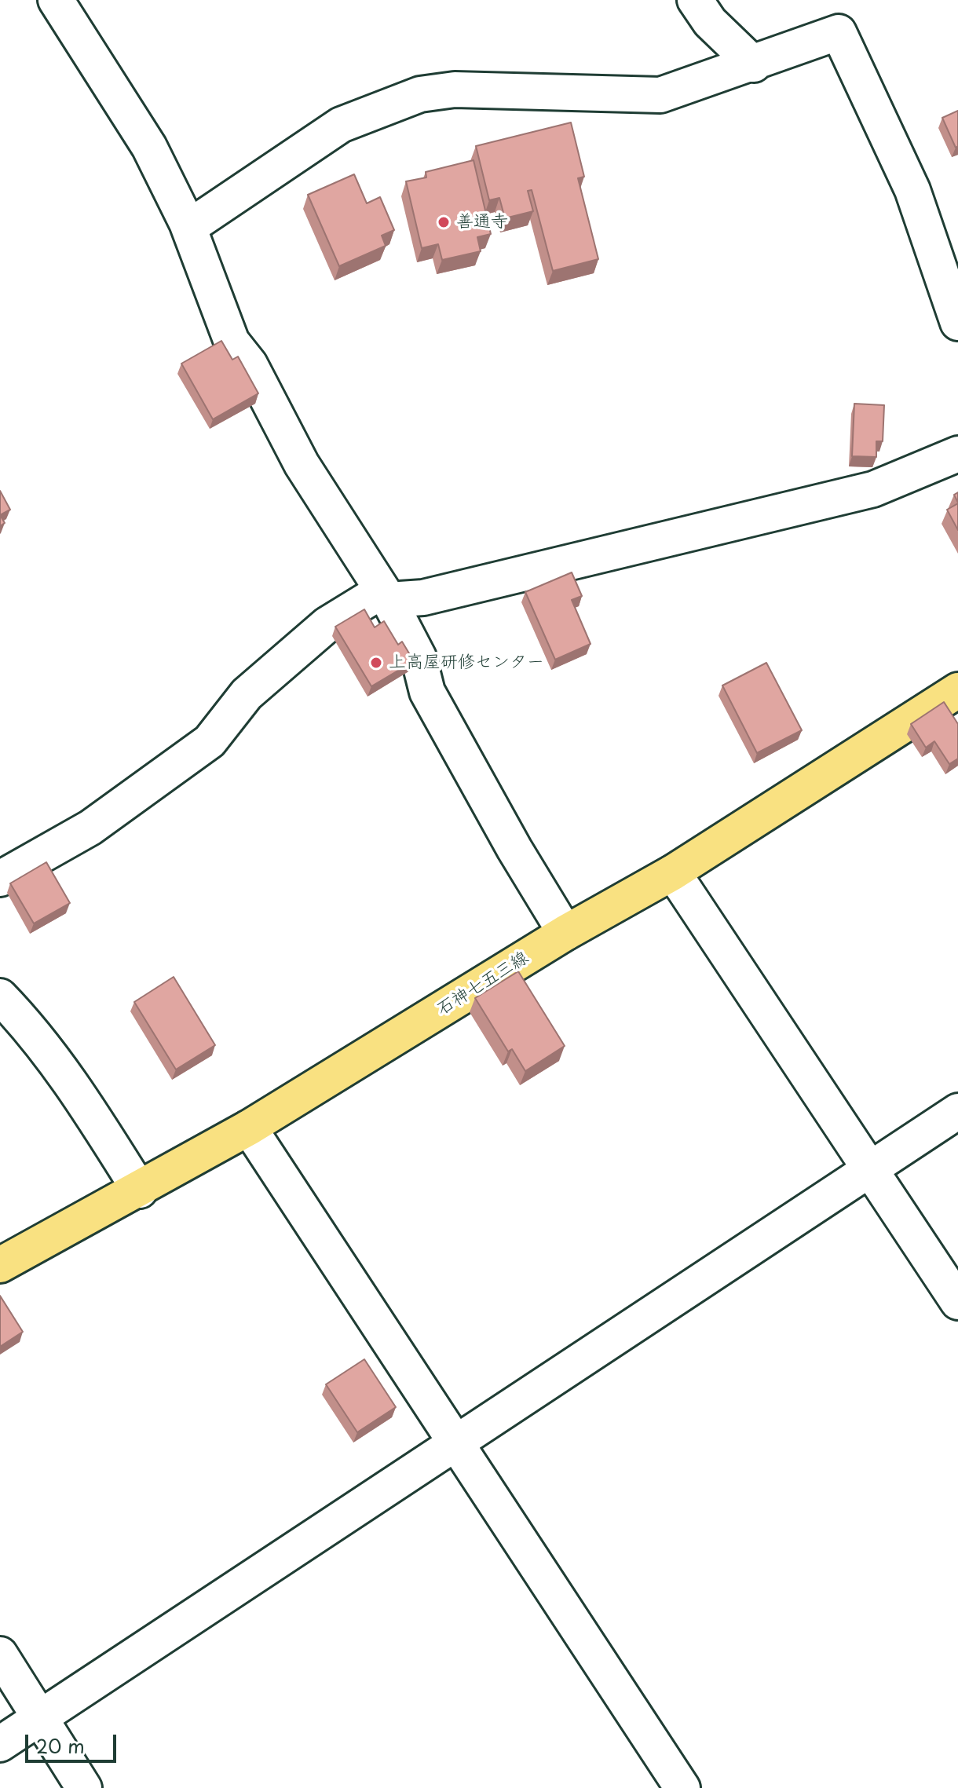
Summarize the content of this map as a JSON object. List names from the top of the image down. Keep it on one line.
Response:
{"streets":{"main road":["石神七五三線"]},"places":["善通寺","上高屋研修センター"],"scale_bar":"20 m"}
